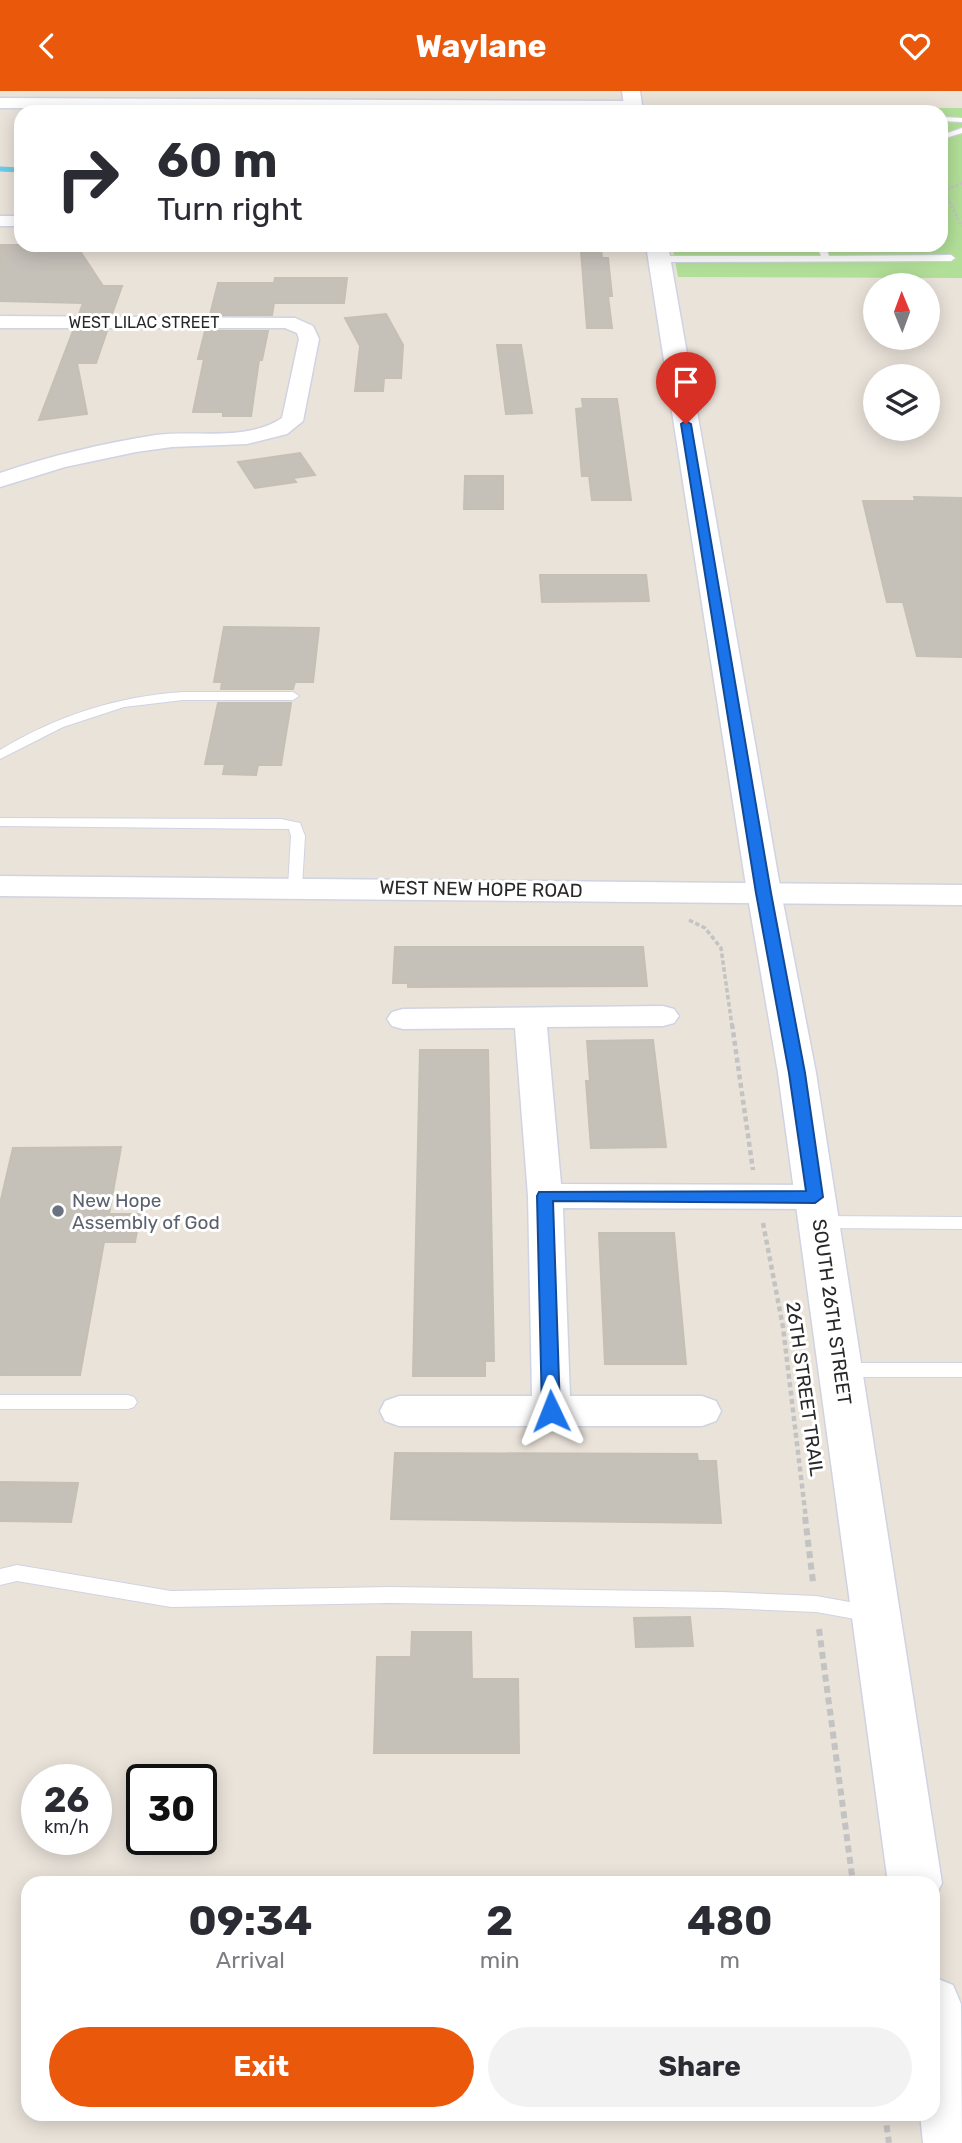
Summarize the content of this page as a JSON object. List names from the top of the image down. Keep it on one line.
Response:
{"streets":{"street":["WEST LILAC STREET","WEST NEW HOPE ROAD","SOUTH 26TH STREET"],"path":["26TH STREET TRAIL"]},"crossings":[["WEST NEW HOPE ROAD","SOUTH 26TH STREET"]],"places":["New Hope Assembly of God"],"north":"top","page":{"header":"Waylane","turn":["60 m","Turn right"],"speed":"26 km/h","limit":"30","eta":["09:34","Arrival","2","min","480","m"],"buttons":["Exit","Share"]}}
